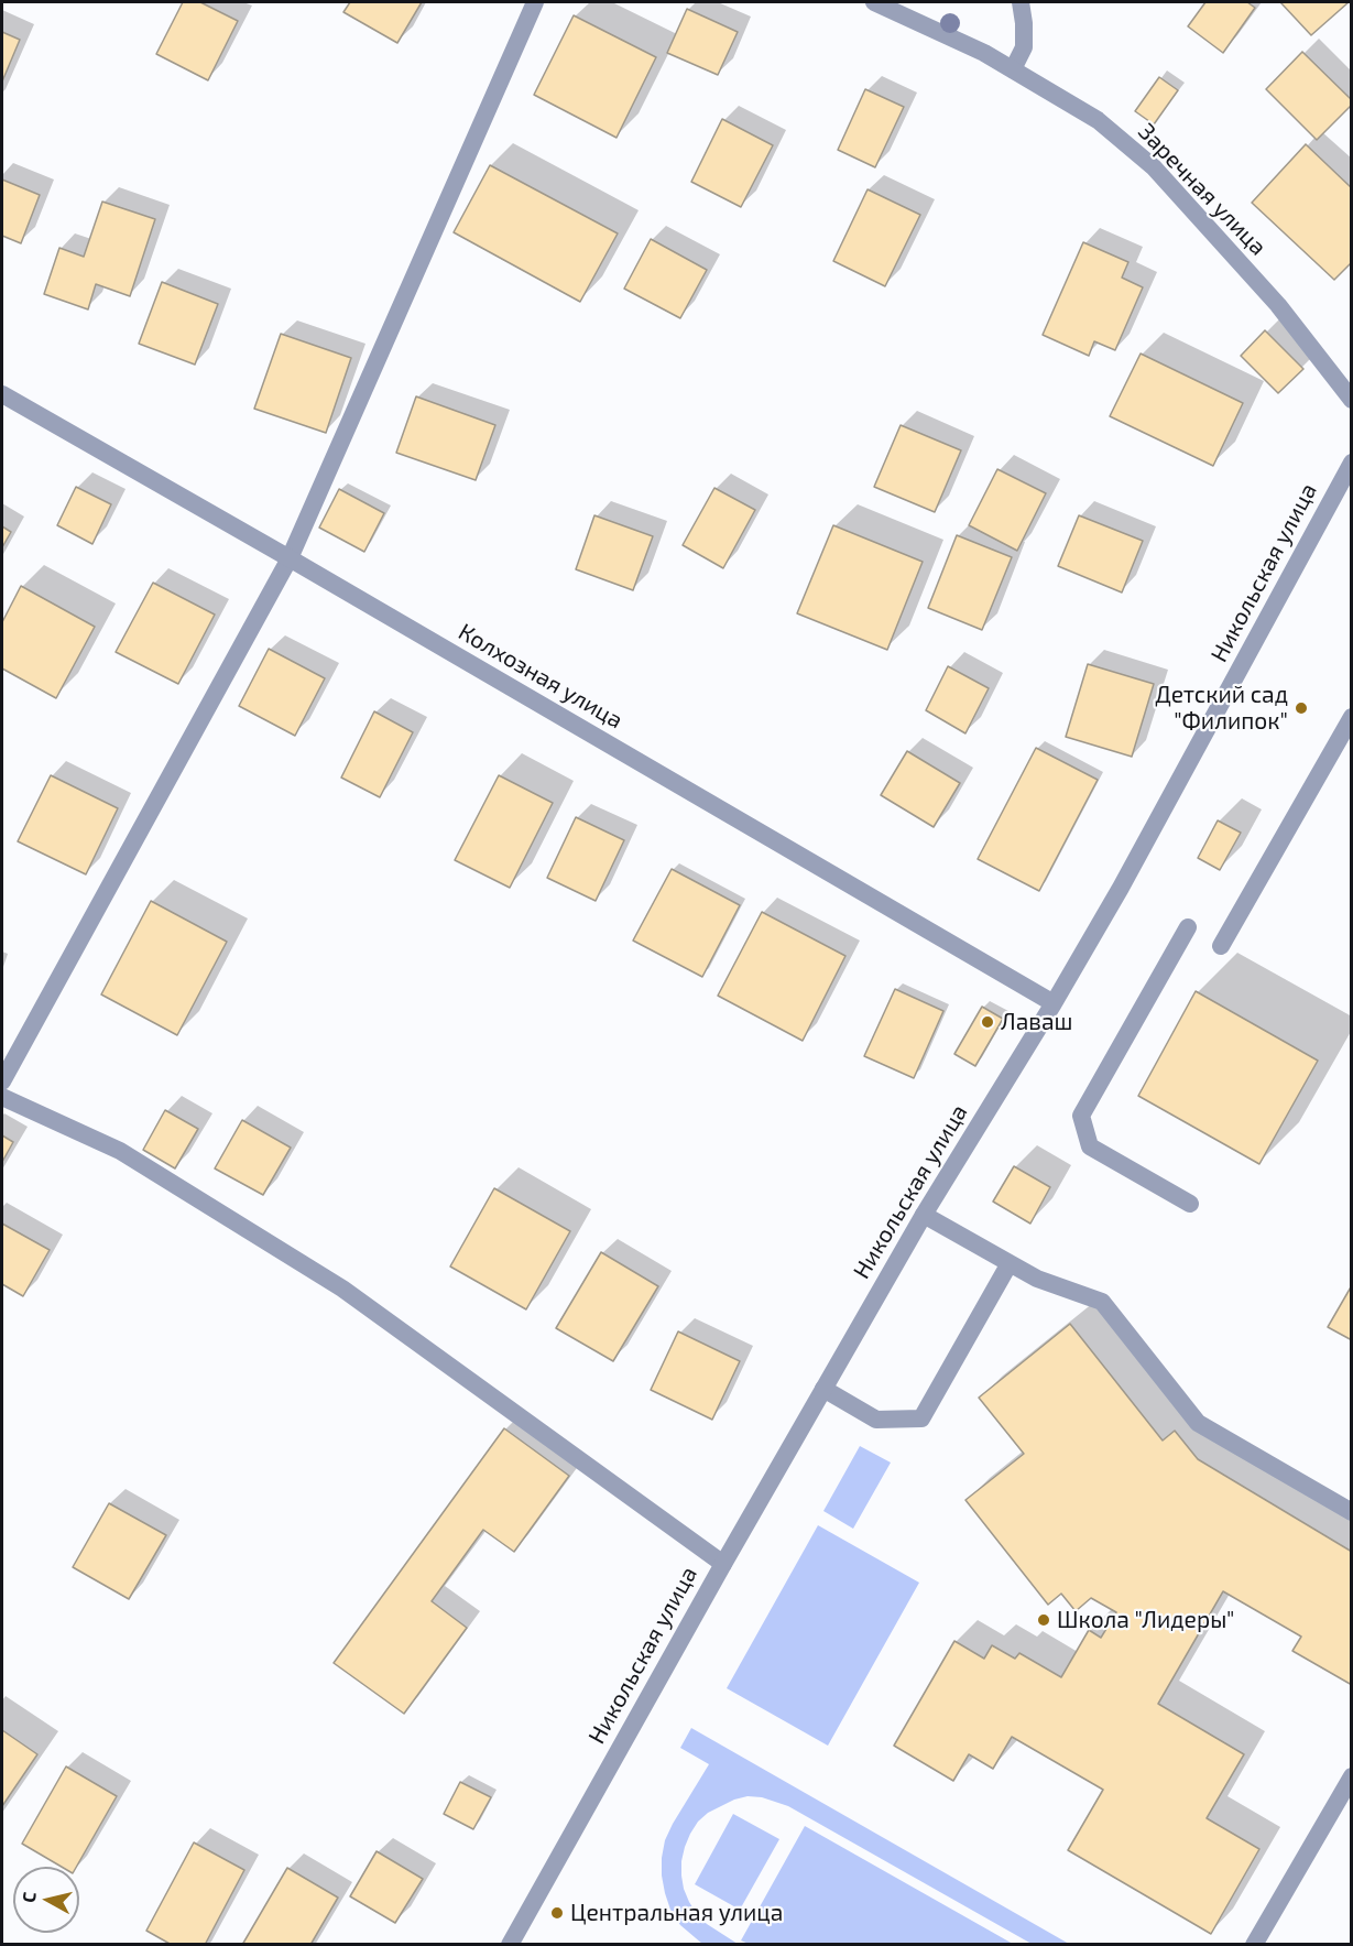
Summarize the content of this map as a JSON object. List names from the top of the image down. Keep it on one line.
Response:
{"streets":{"street":["Заречная улица","Никольская улица","Колхозная улица"]},"crossings":[["Никольская улица","Колхозная улица"]],"places":["Детский сад \"Филипок\"","Лаваш","Школа \"Лидеры\"","Центральная улица"],"north":"left"}
